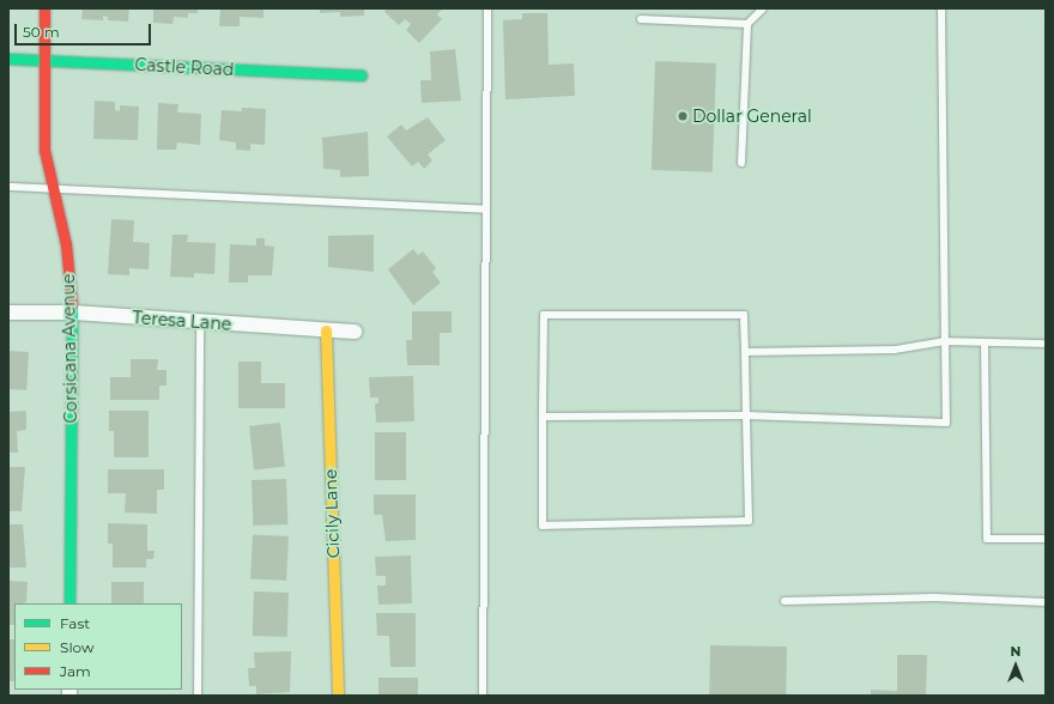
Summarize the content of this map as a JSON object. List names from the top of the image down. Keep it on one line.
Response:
{"streets":{"street":["Castle Road","Teresa Lane","Corsicana Avenue","Cicily Lane"]},"crossings":[["Castle Road","Corsicana Avenue"],["Teresa Lane","Corsicana Avenue"],["Teresa Lane","Cicily Lane"]],"places":["Dollar General"],"legend":["Fast","Slow","Jam"],"scale_bar":"50 m","north":"top"}
